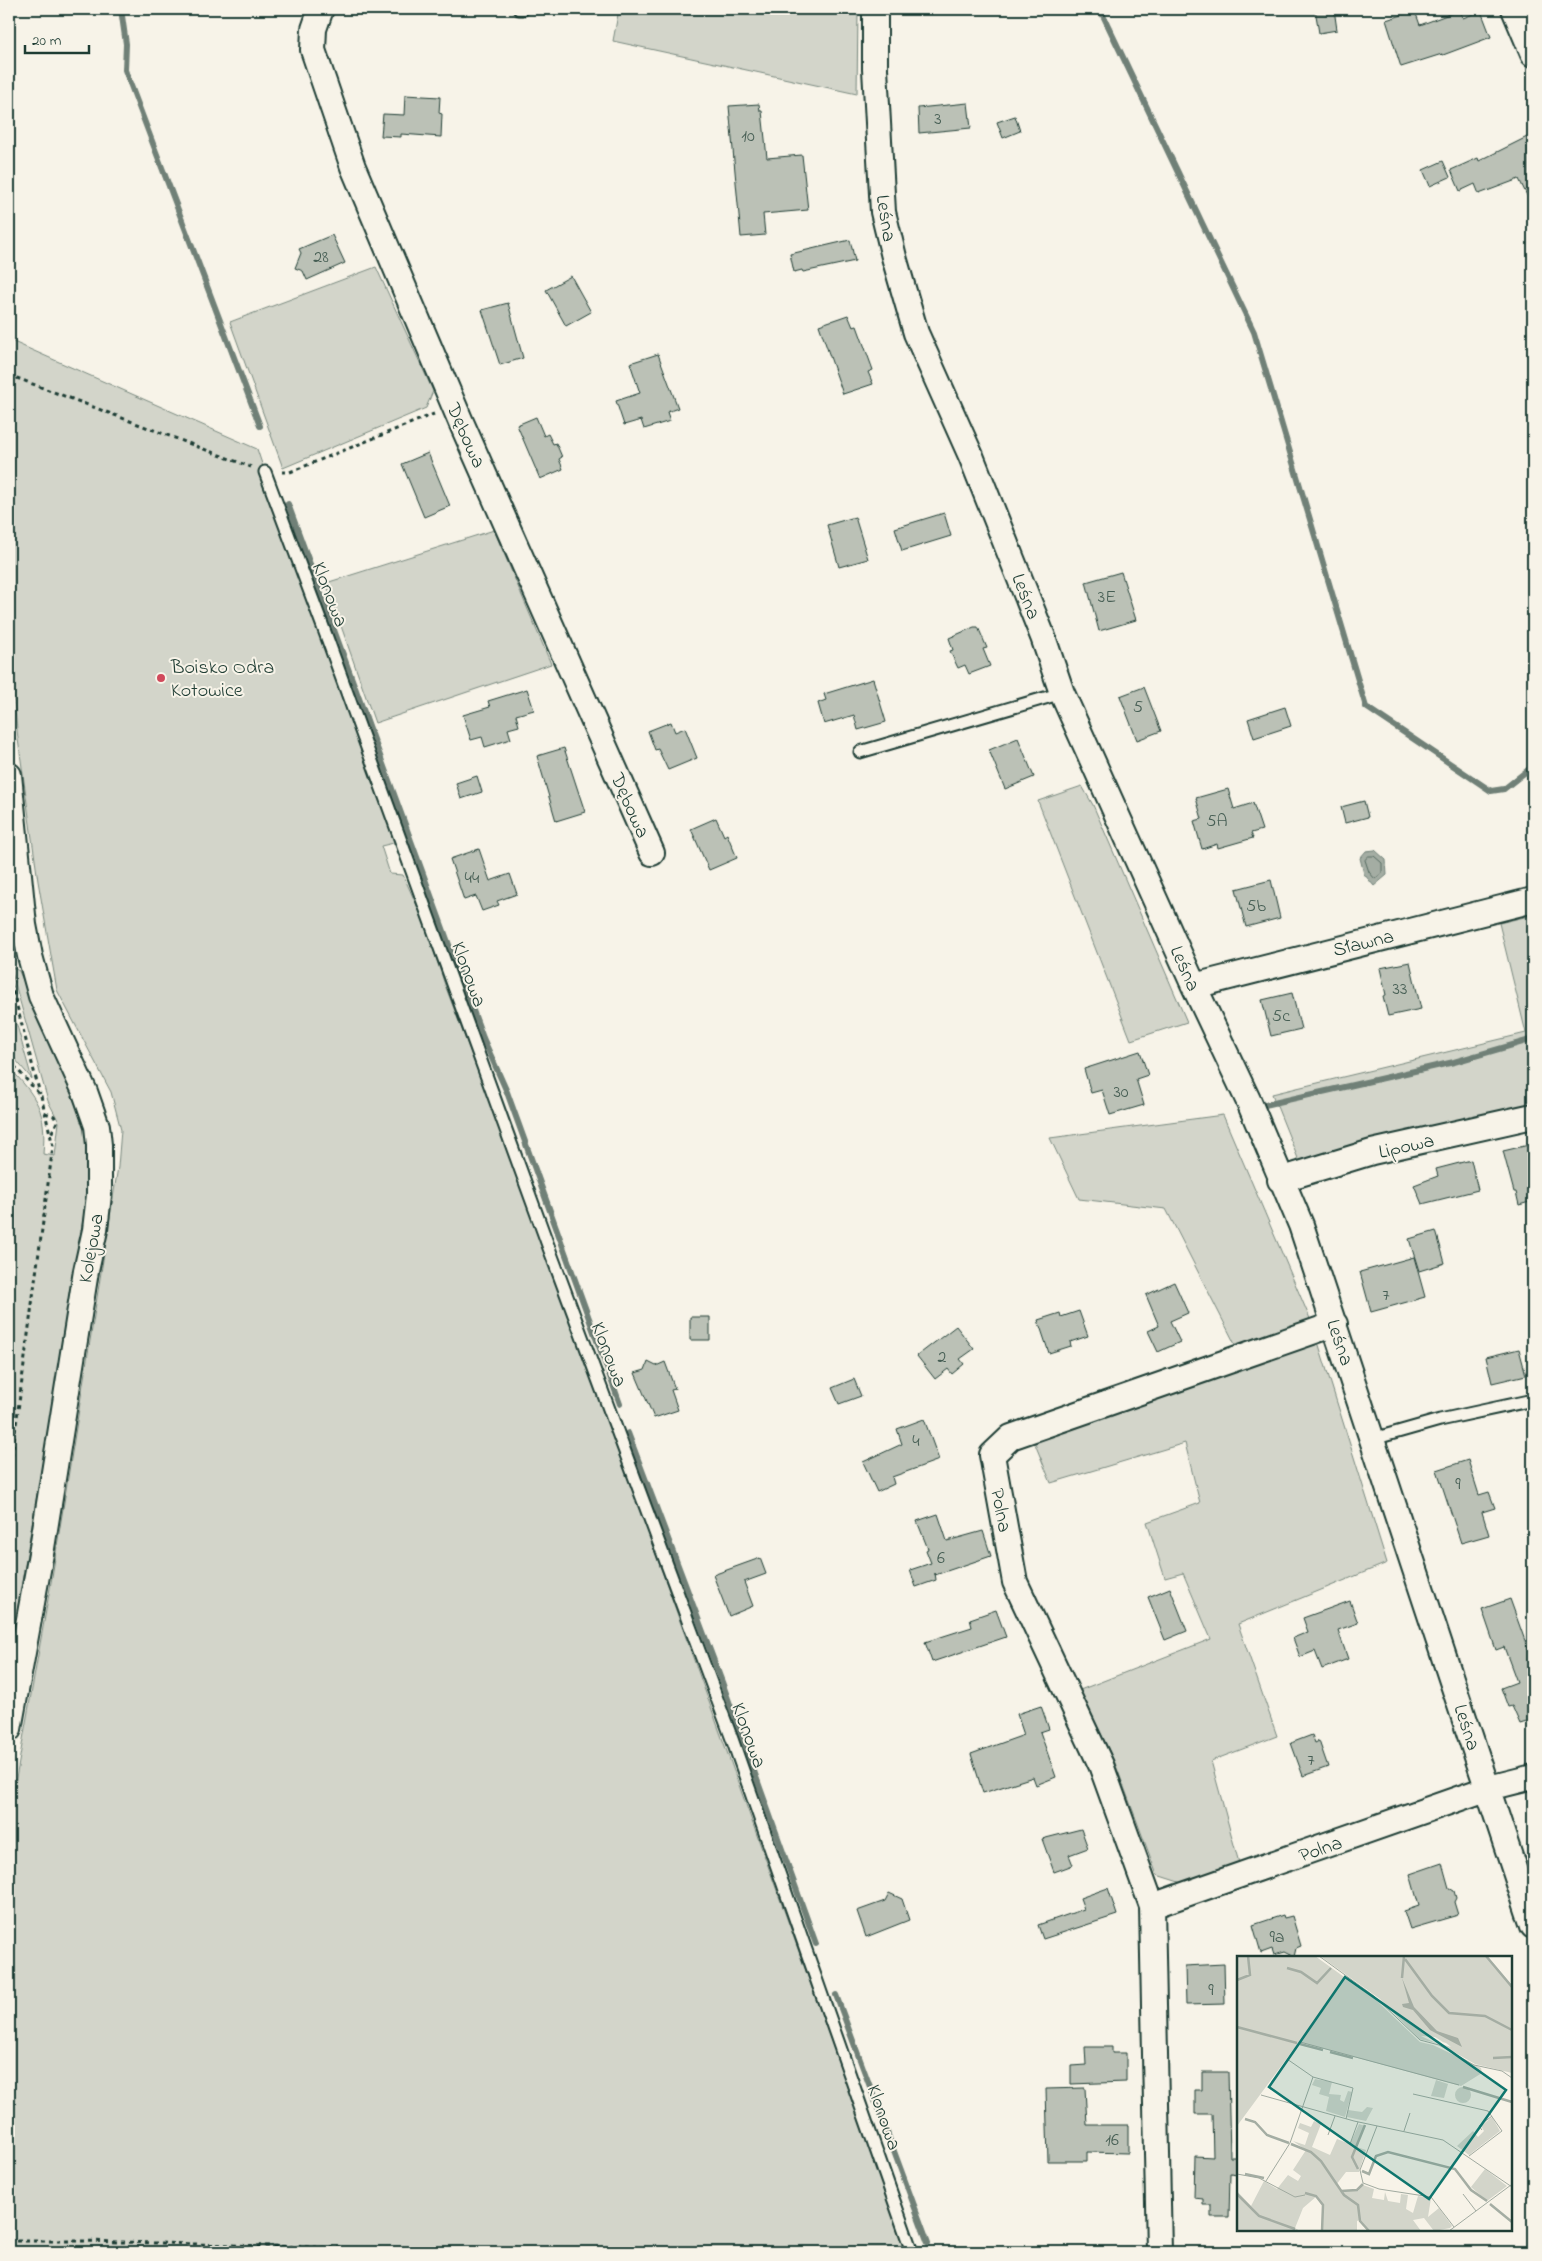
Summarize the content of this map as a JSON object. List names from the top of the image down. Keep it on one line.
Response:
{"streets":{"street":["Leśna","Dębowa","Sławna","Lipowa","Kolejowa","Polna"],"lane":["Klonowa"]},"crossings":[["Leśna","Sławna"],["Leśna","Lipowa"],["Leśna","Polna"]],"places":["Boisko Odra Kotowice"],"house_numbers":["3","10","28","3E","5","5A","44","5b","33","5c","30","7","2","4","9","6","7","9a","9","16"],"scale_bar":"20 m"}
